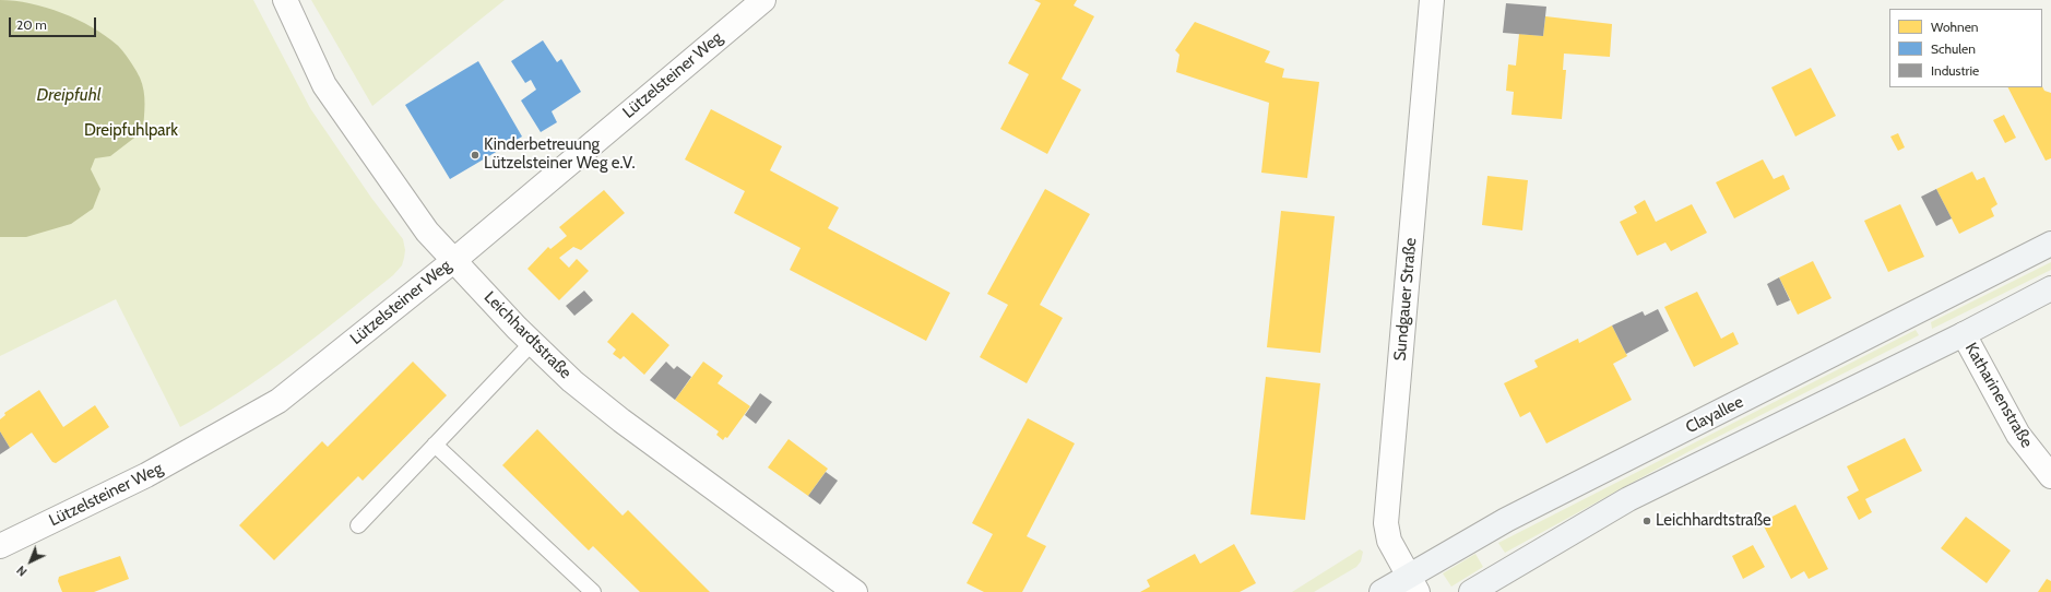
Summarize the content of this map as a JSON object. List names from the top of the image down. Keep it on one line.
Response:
{"streets":{"main road":["Clayallee"],"street":["Lützelsteiner Weg","Sundgauer Straße","Leichhardtstraße","Katharinenstraße"]},"crossings":[["Lützelsteiner Weg","Leichhardtstraße"],["Sundgauer Straße","Clayallee"]],"water":["Dreipfuhl"],"parks":["Dreipfuhlpark"],"places":["Kinderbetreuung Lützelsteiner Weg e.V.","Leichhardtstraße"],"legend":["Wohnen","Schulen","Industrie"],"scale_bar":"20 m","north":"bottom left"}
